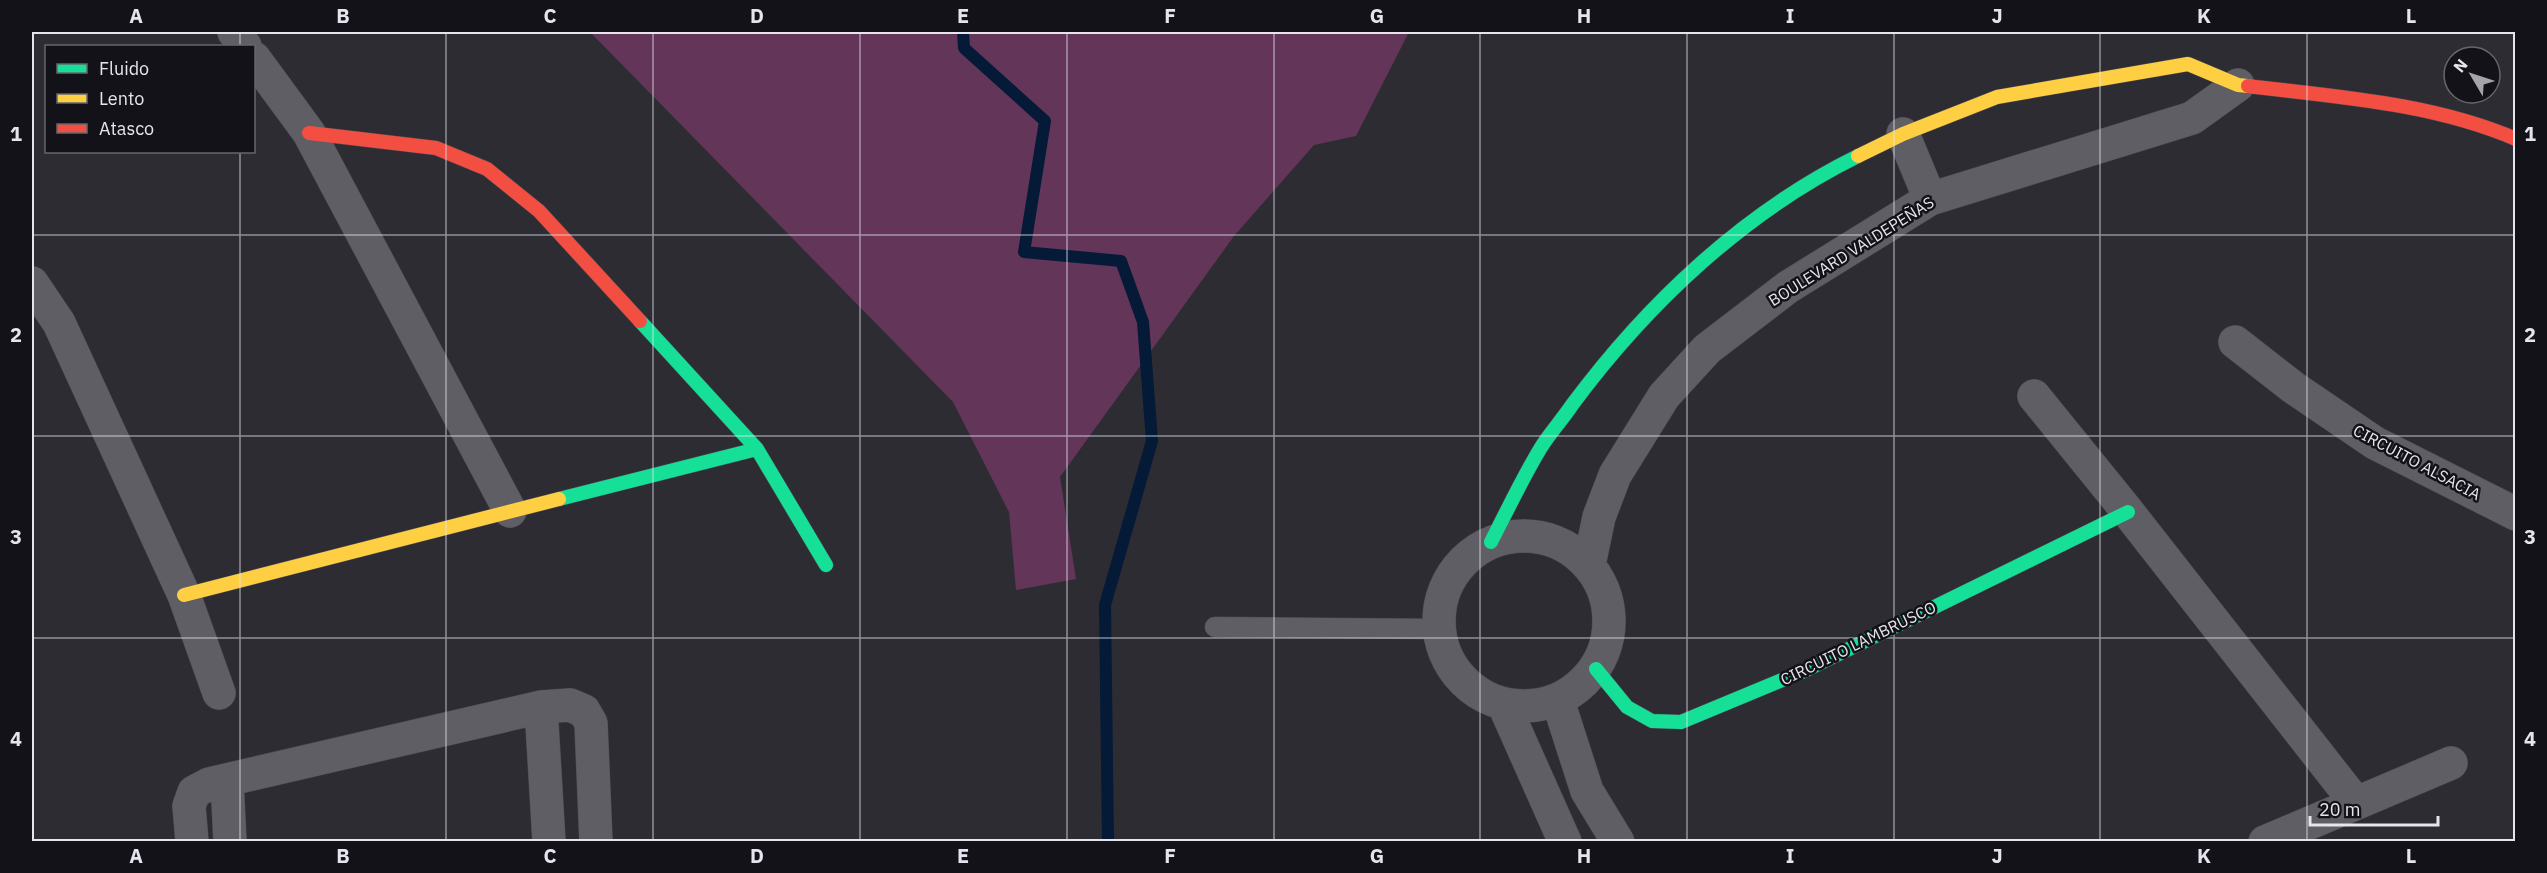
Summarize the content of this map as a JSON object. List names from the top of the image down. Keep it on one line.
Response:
{"streets":{"street":["BOULEVARD VALDEPEÑAS","CIRCUITO ALSACIA","CIRCUITO LAMBRUSCO"]},"crossings":[["BOULEVARD VALDEPEÑAS","CIRCUITO LAMBRUSCO"]],"legend":["Fluido","Lento","Atasco"],"scale_bar":"20 m","north":"top left","grid":{"columns":["A","B","C","D","E","F","G","H","I","J","K","L"],"rows":["1","2","3","4"]}}
